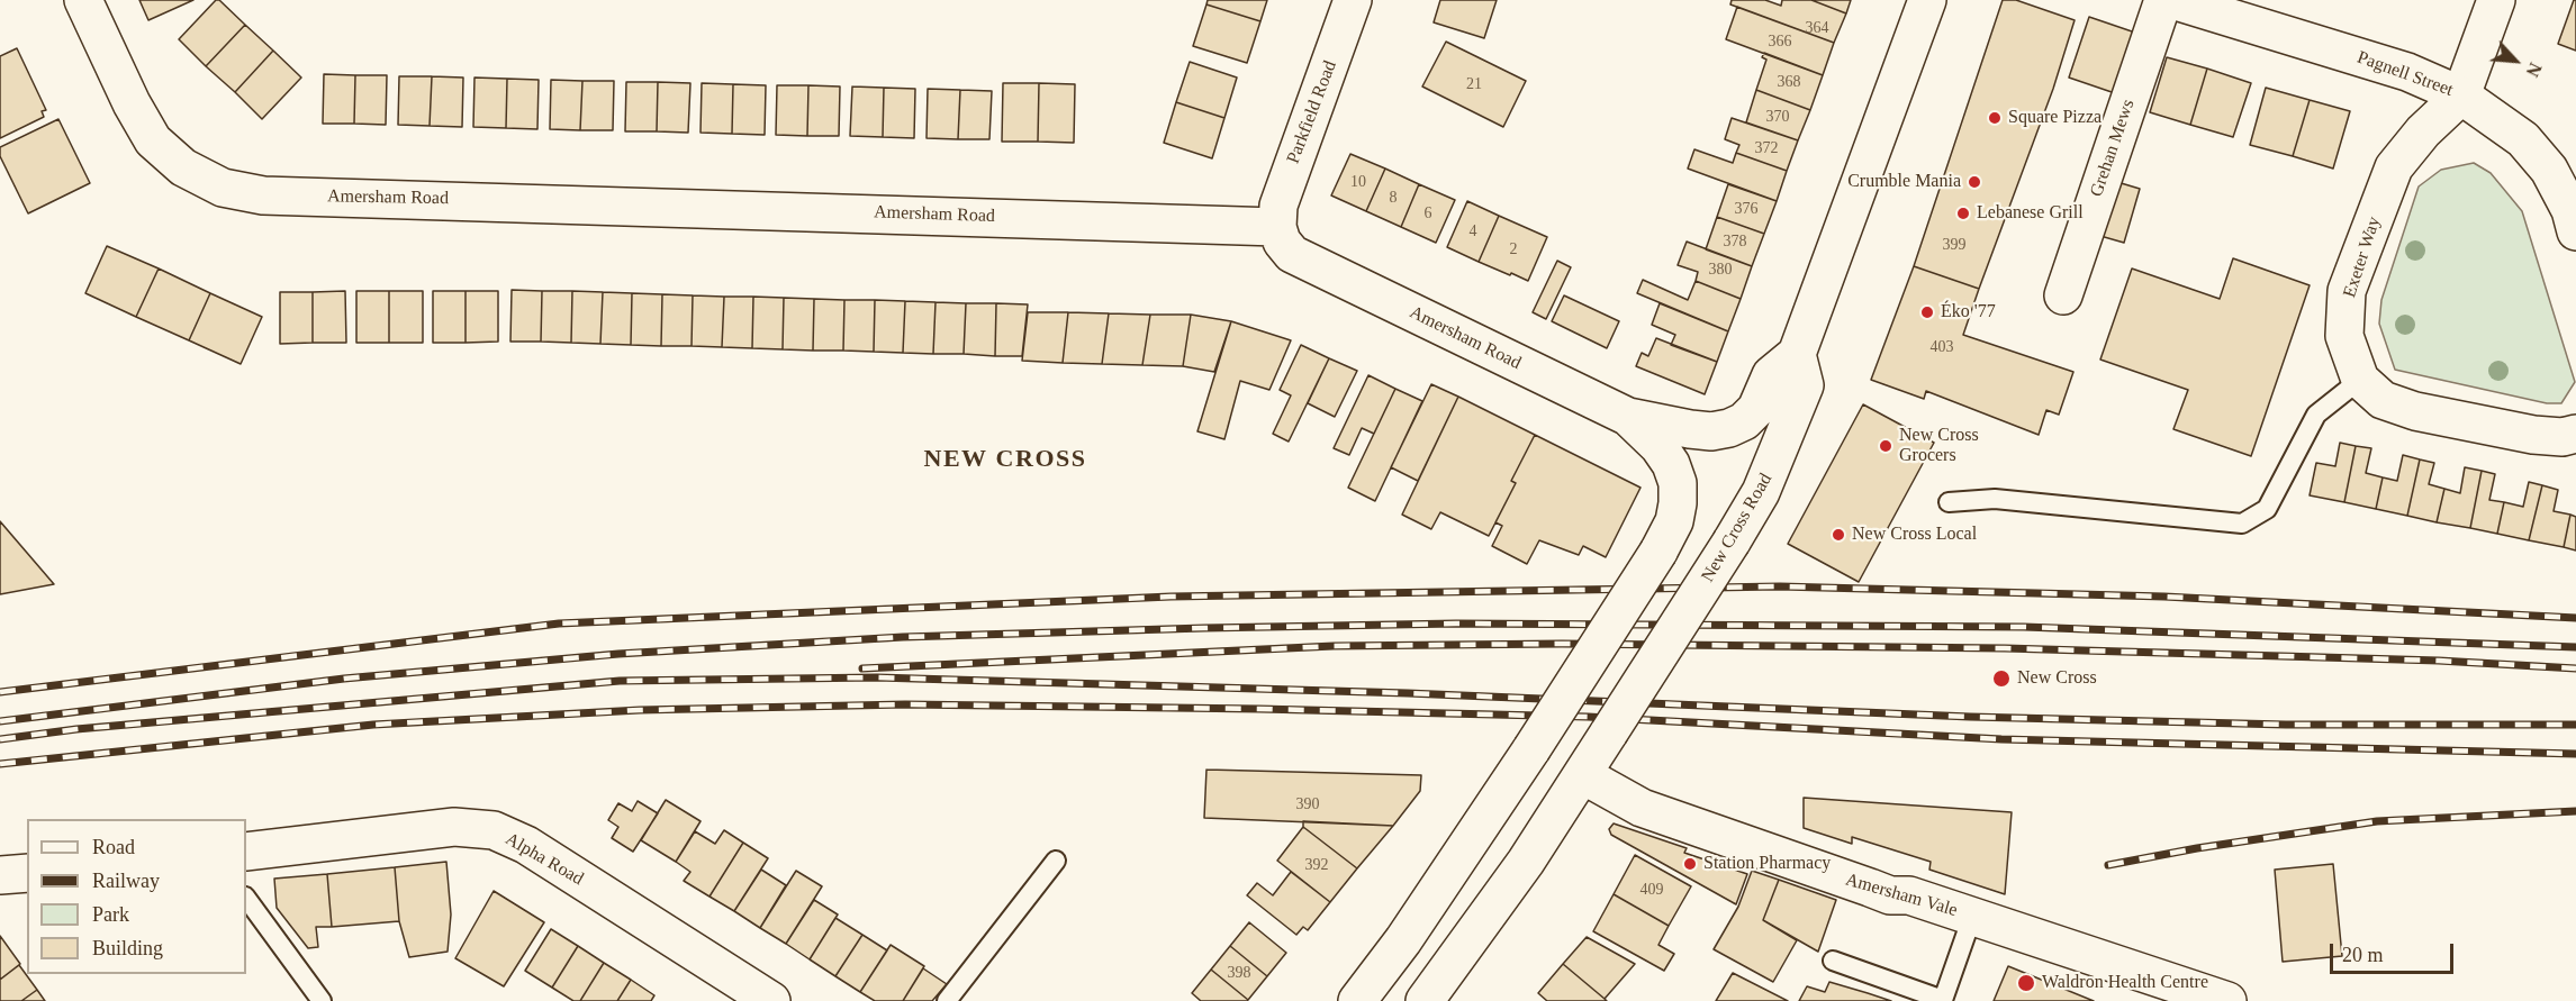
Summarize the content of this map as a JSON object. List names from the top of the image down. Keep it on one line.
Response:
{"streets":{"main road":["Pagnell Street","Parkfield Road","Grehan Mews","Amersham Road","Exeter Way","New Cross Road","Alpha Road","Amersham Vale"]},"crossings":[["Pagnell Street","Grehan Mews"],["Pagnell Street","Exeter Way"],["Parkfield Road","Amersham Road"],["Amersham Road","New Cross Road"],["New Cross Road","Amersham Vale"]],"districts":["NEW CROSS"],"places":["Square Pizza","Crumble Mania","Lebanese Grill","Éko '77","New Cross Grocers","New Cross Local","New Cross","Station Pharmacy","Waldron Health Centre"],"house_numbers":["364","366","368","21","370","372","10","8","376","6","4","378","399","2","380","403","390","392","409","398"],"legend":["Road","Railway","Park","Building"],"scale_bar":"20 m","north":"bottom right"}
